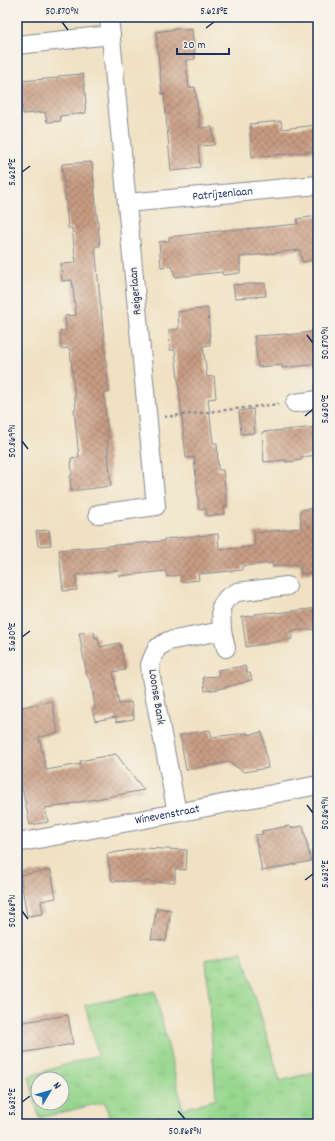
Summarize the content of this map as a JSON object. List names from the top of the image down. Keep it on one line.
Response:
{"streets":{"street":["Patrijzenlaan","Reigerlaan","Loonse Bank","Winevenstraat"]},"crossings":[["Patrijzenlaan","Reigerlaan"],["Loonse Bank","Winevenstraat"]],"scale_bar":"20 m","north":"top right","coordinates":["50.870°N","5.628°E","5.630°E","50.869°N","5.632°E","50.868°N"]}
